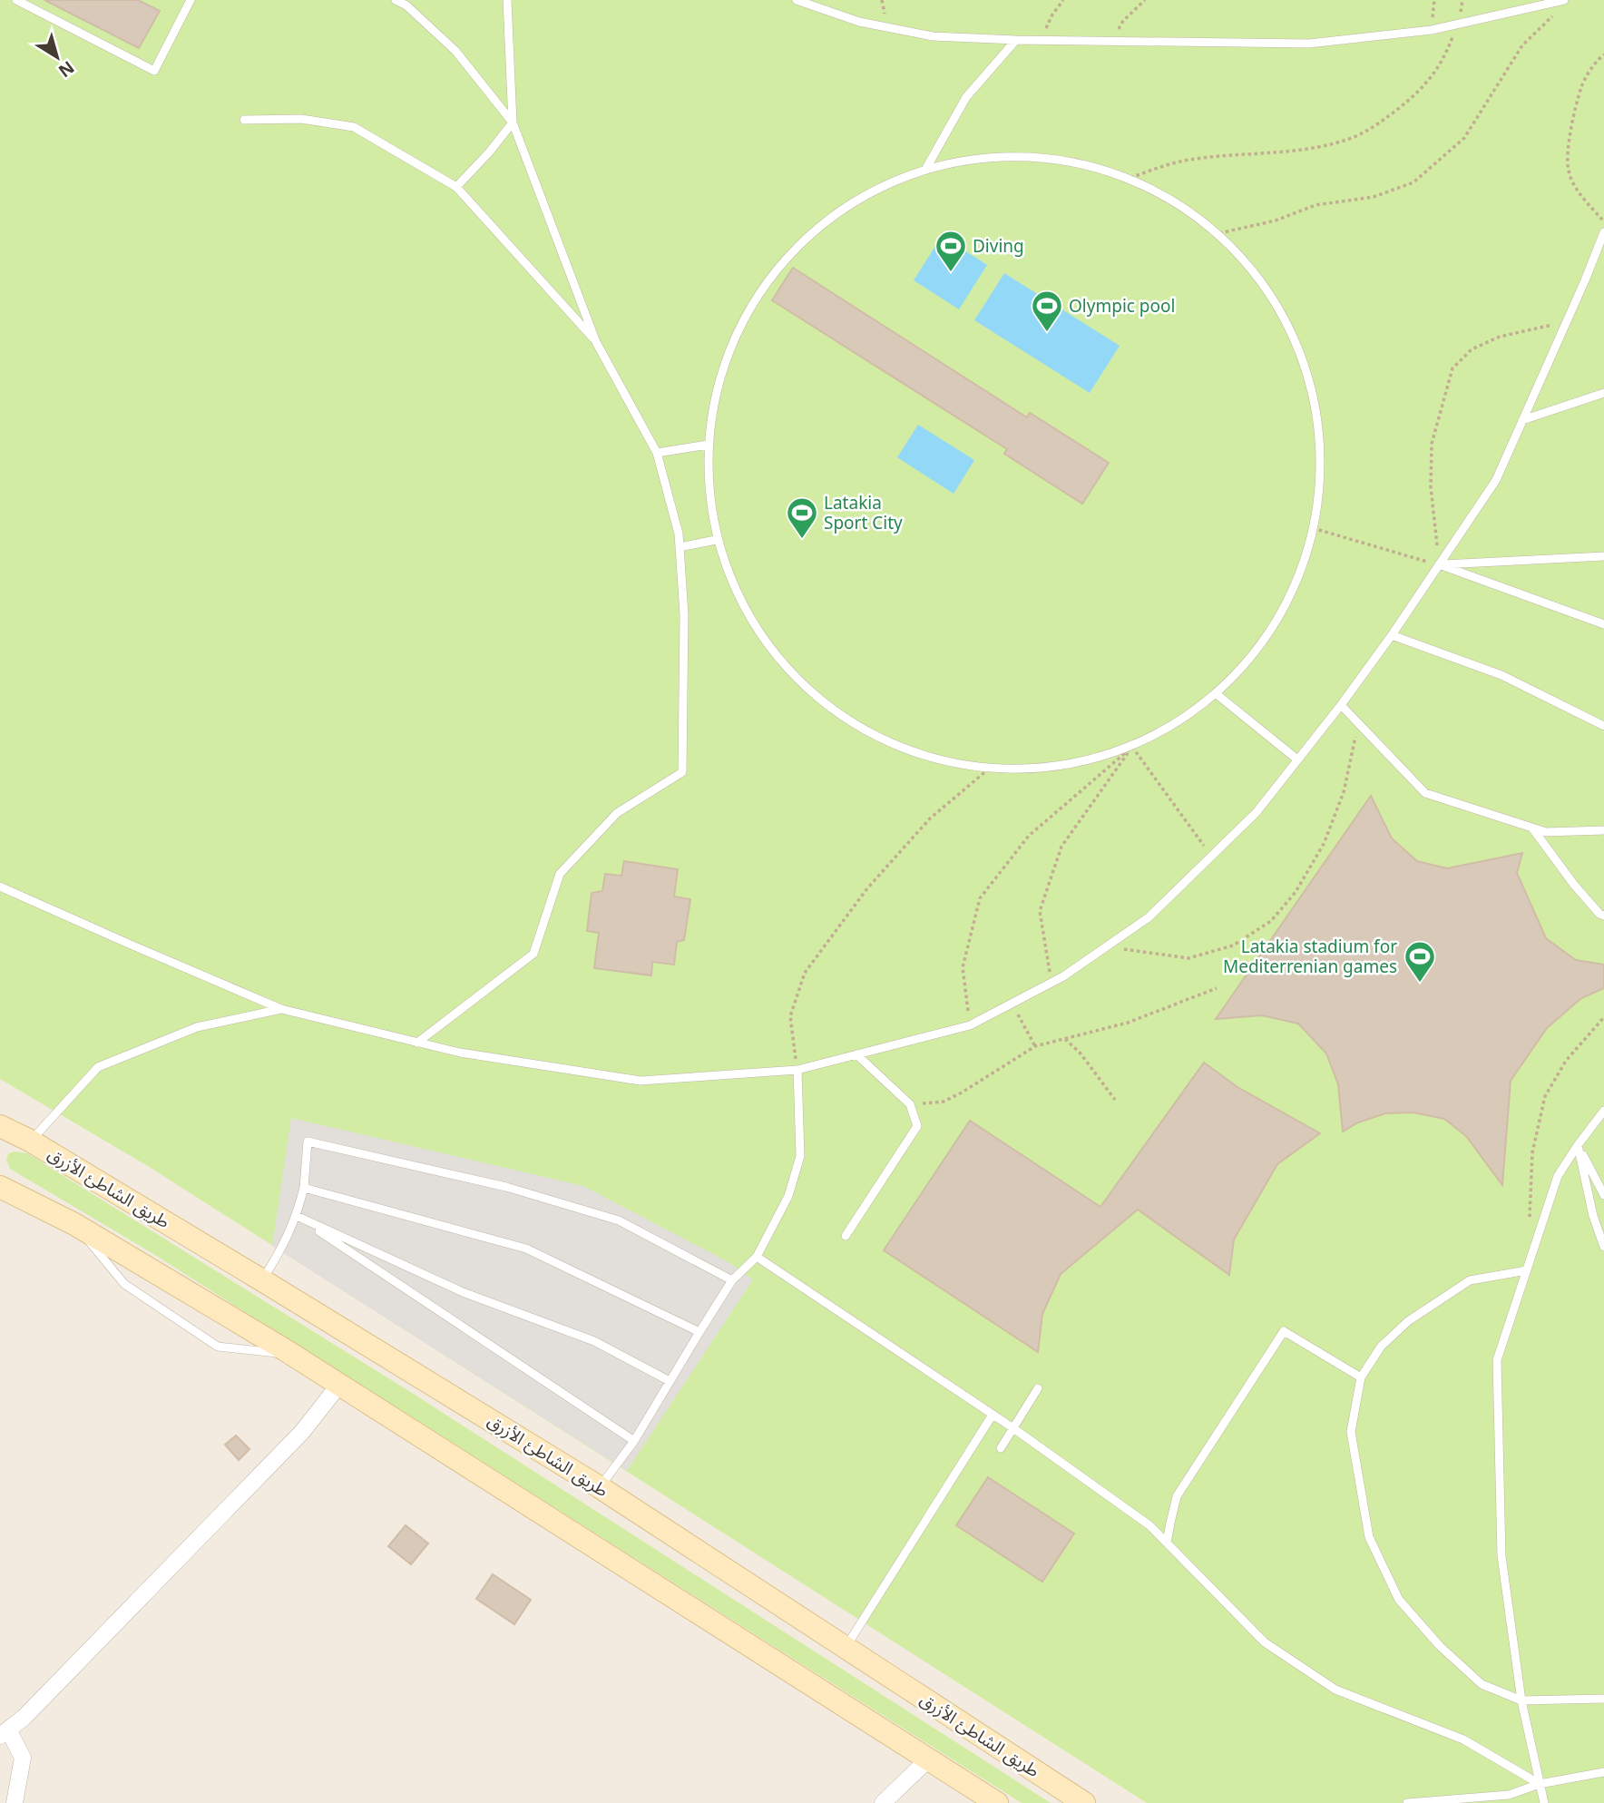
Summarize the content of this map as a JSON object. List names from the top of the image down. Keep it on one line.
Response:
{"streets":{"main road":["طريق الشاطئ الأزرق"]},"places":{"sports":["Diving","Olympic pool","Latakia Sport City","Latakia stadium for Mediterrenian games"]},"north":"bottom right"}
